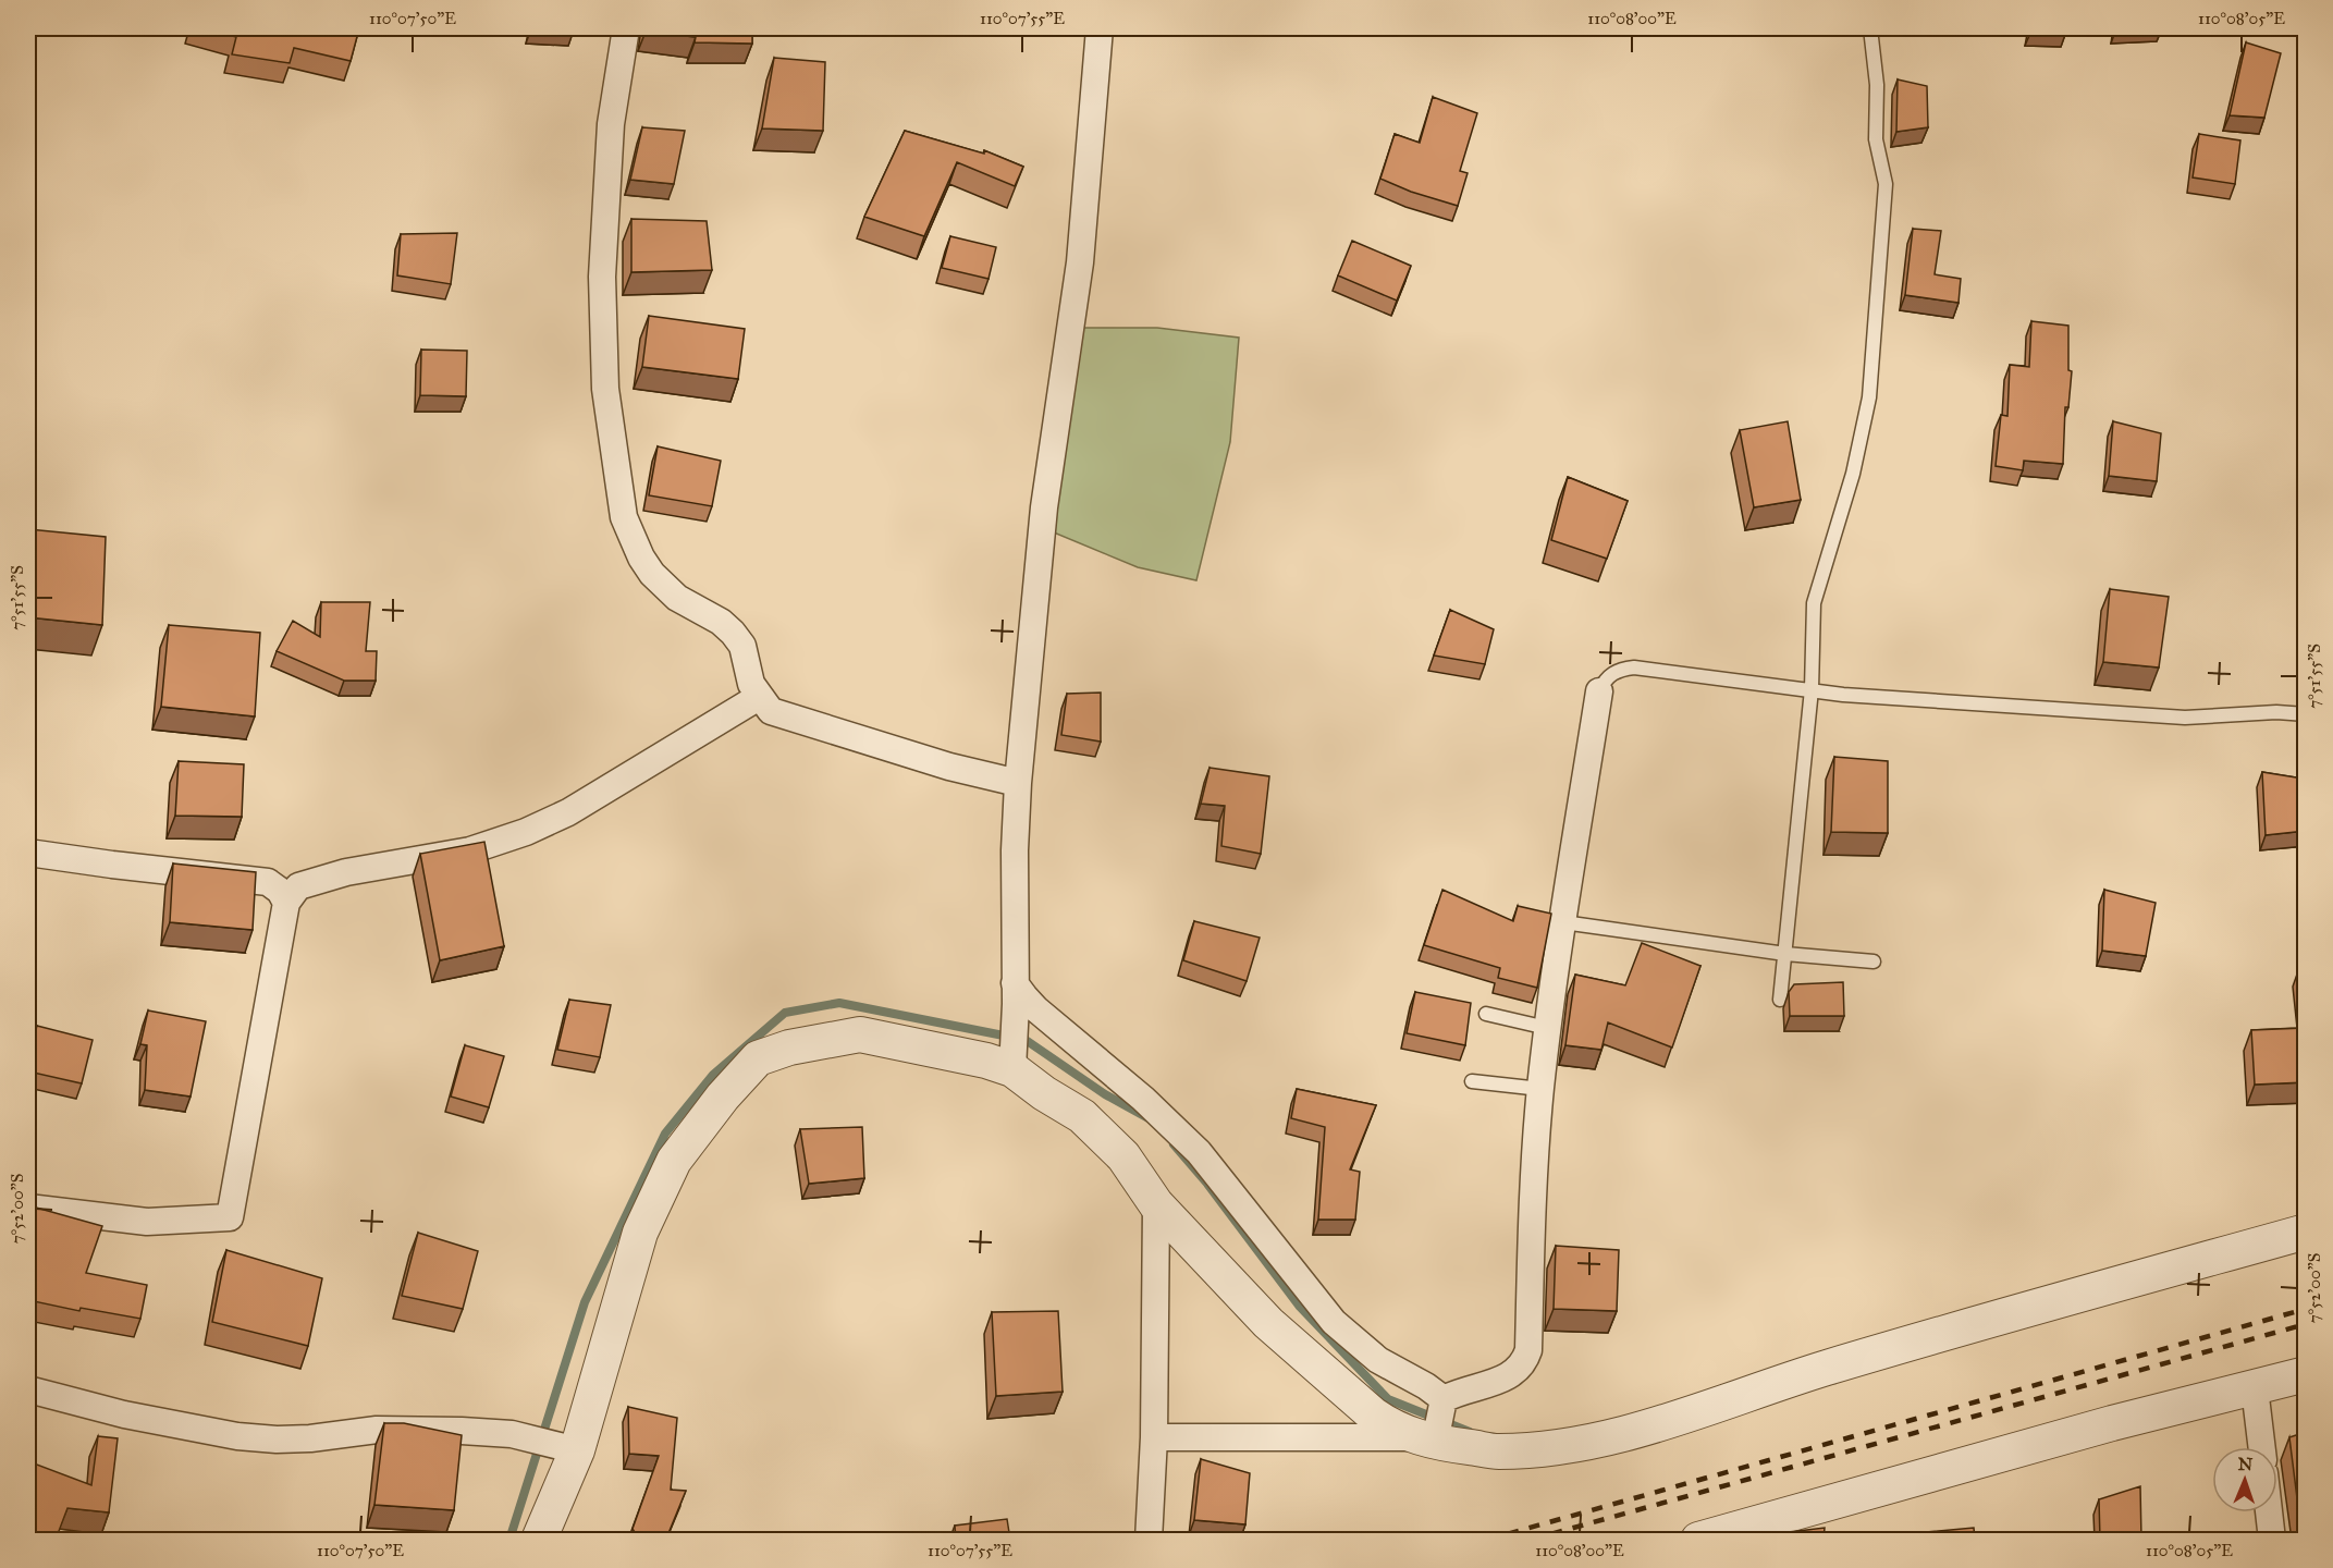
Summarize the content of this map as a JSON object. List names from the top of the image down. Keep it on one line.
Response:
{"north":"top","coordinates":["110°07'50\"E","110°07'55\"E","110°08'00\"E","110°08'05\"E","7°51'55\"S","7°52'00\"S"]}
